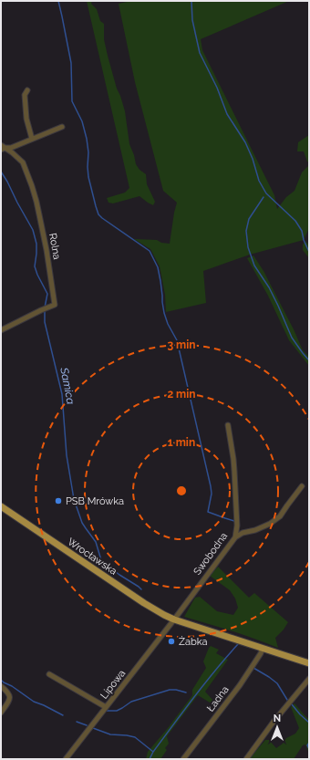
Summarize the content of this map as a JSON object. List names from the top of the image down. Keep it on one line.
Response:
{"streets":{"main road":["Wrocławska"],"street":["Rolna","Swobodna","Lipowa","Ładna"]},"crossings":[["Swobodna","Wrocławska"],["Swobodna","Lipowa"],["Wrocławska","Lipowa"],["Wrocławska","Ładna"]],"water":["Samica"],"places":["PSB Mrówka","Żabka"],"north":"top","rings":["3 min","2 min","1 min"]}
